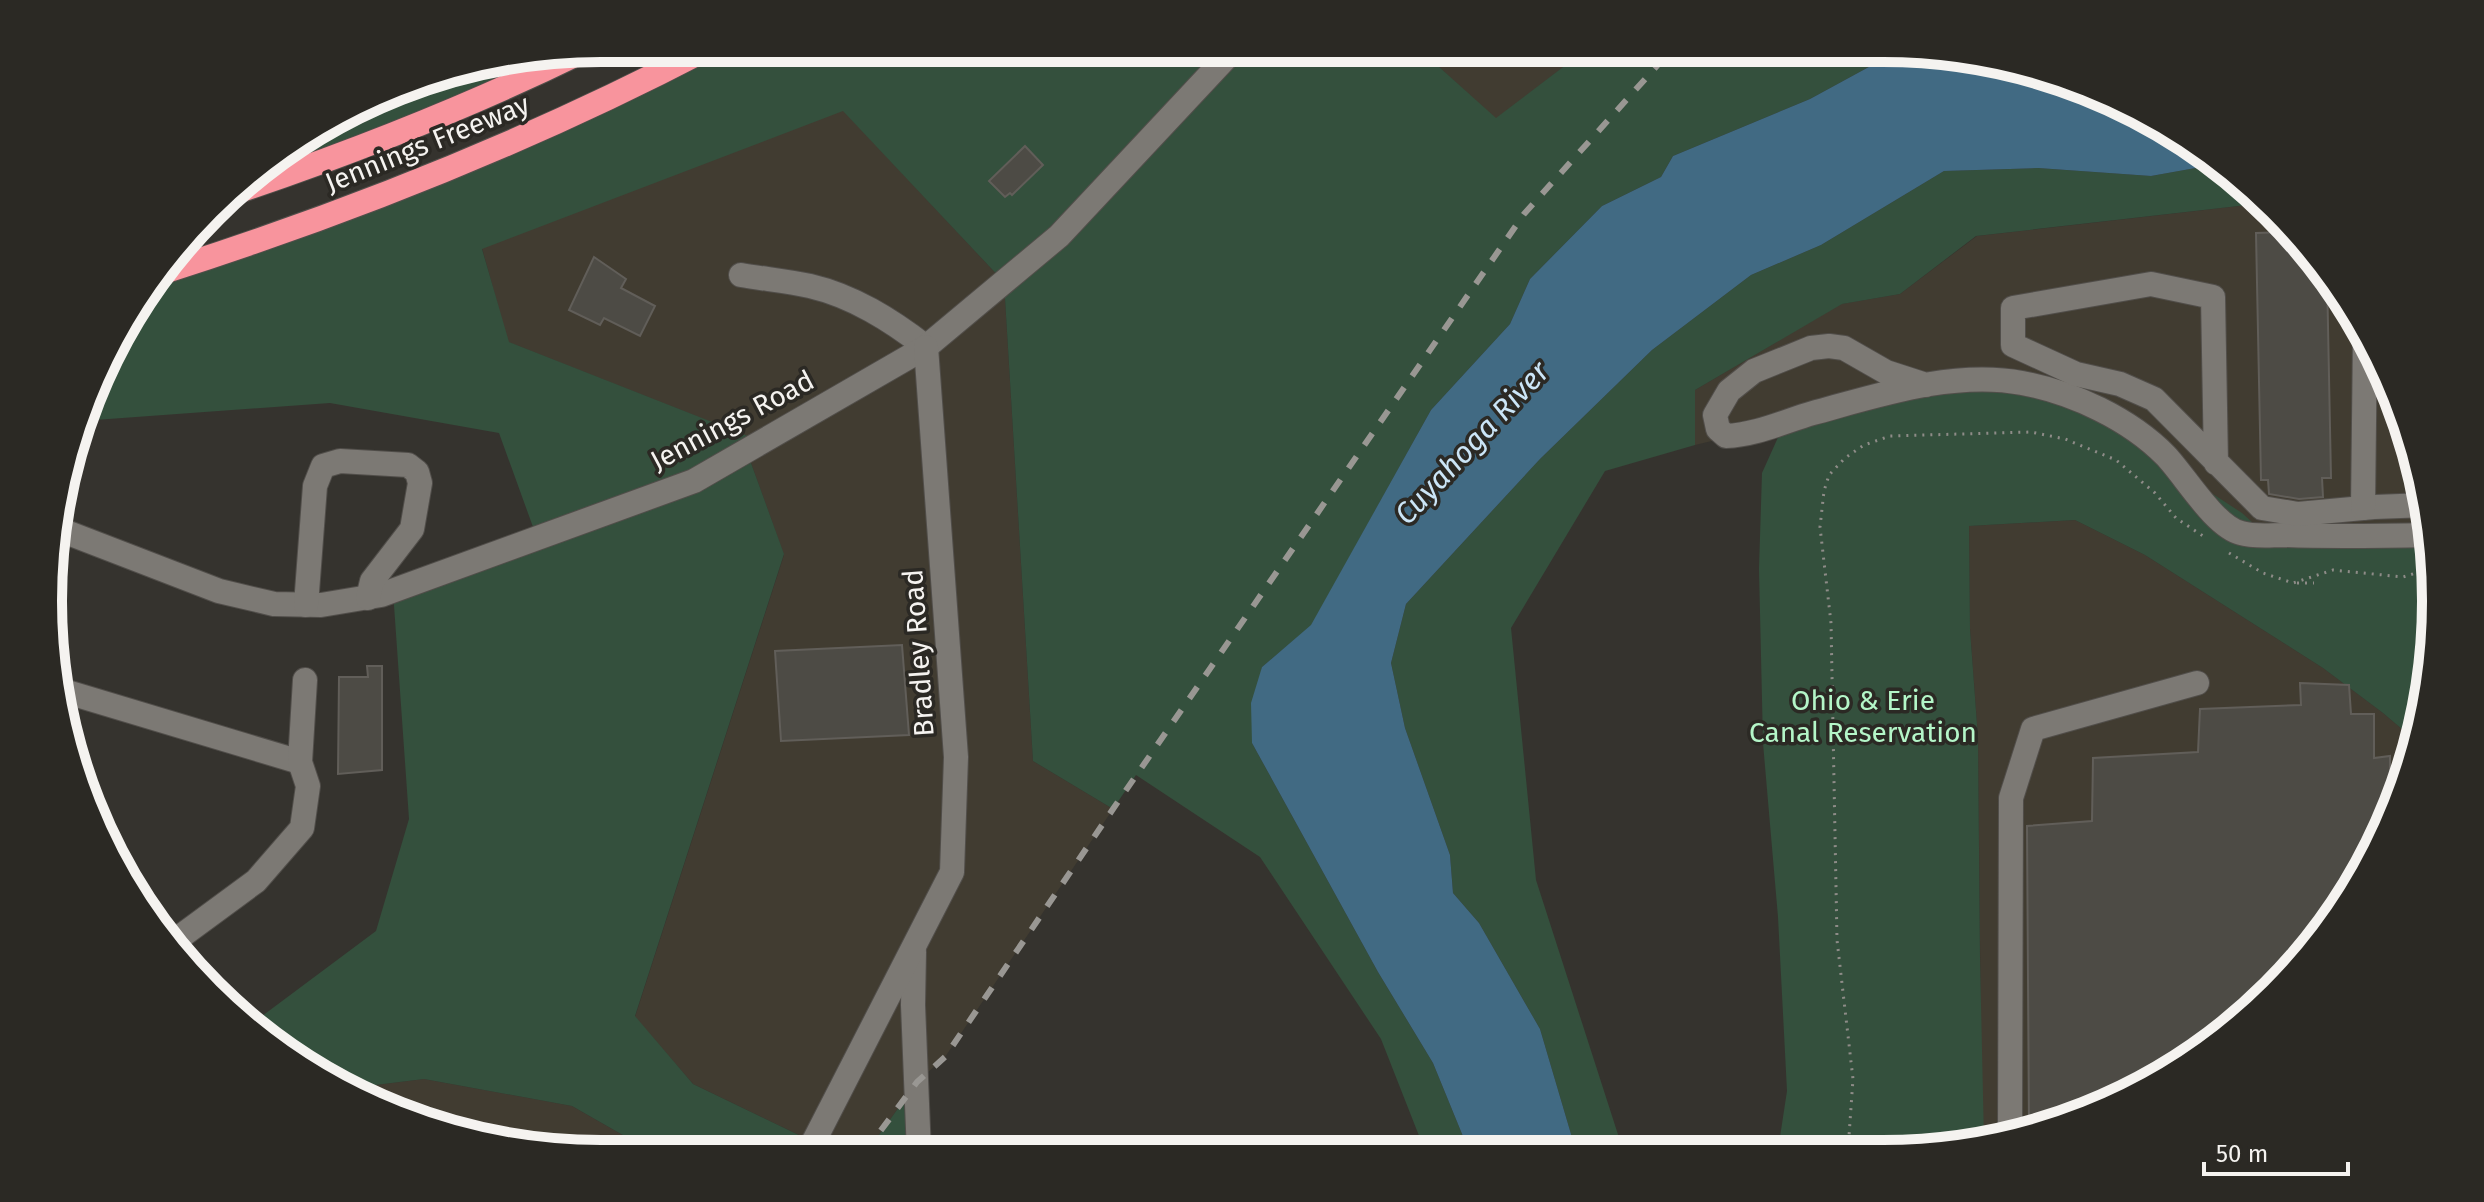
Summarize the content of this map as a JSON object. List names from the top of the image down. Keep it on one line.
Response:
{"streets":{"highway":["Jennings Freeway"],"street":["Jennings Road","Bradley Road"]},"crossings":[["Jennings Road","Bradley Road"]],"water":["Cuyahoga River"],"parks":["Ohio & Erie Canal Reservation"],"scale_bar":"50 m"}
